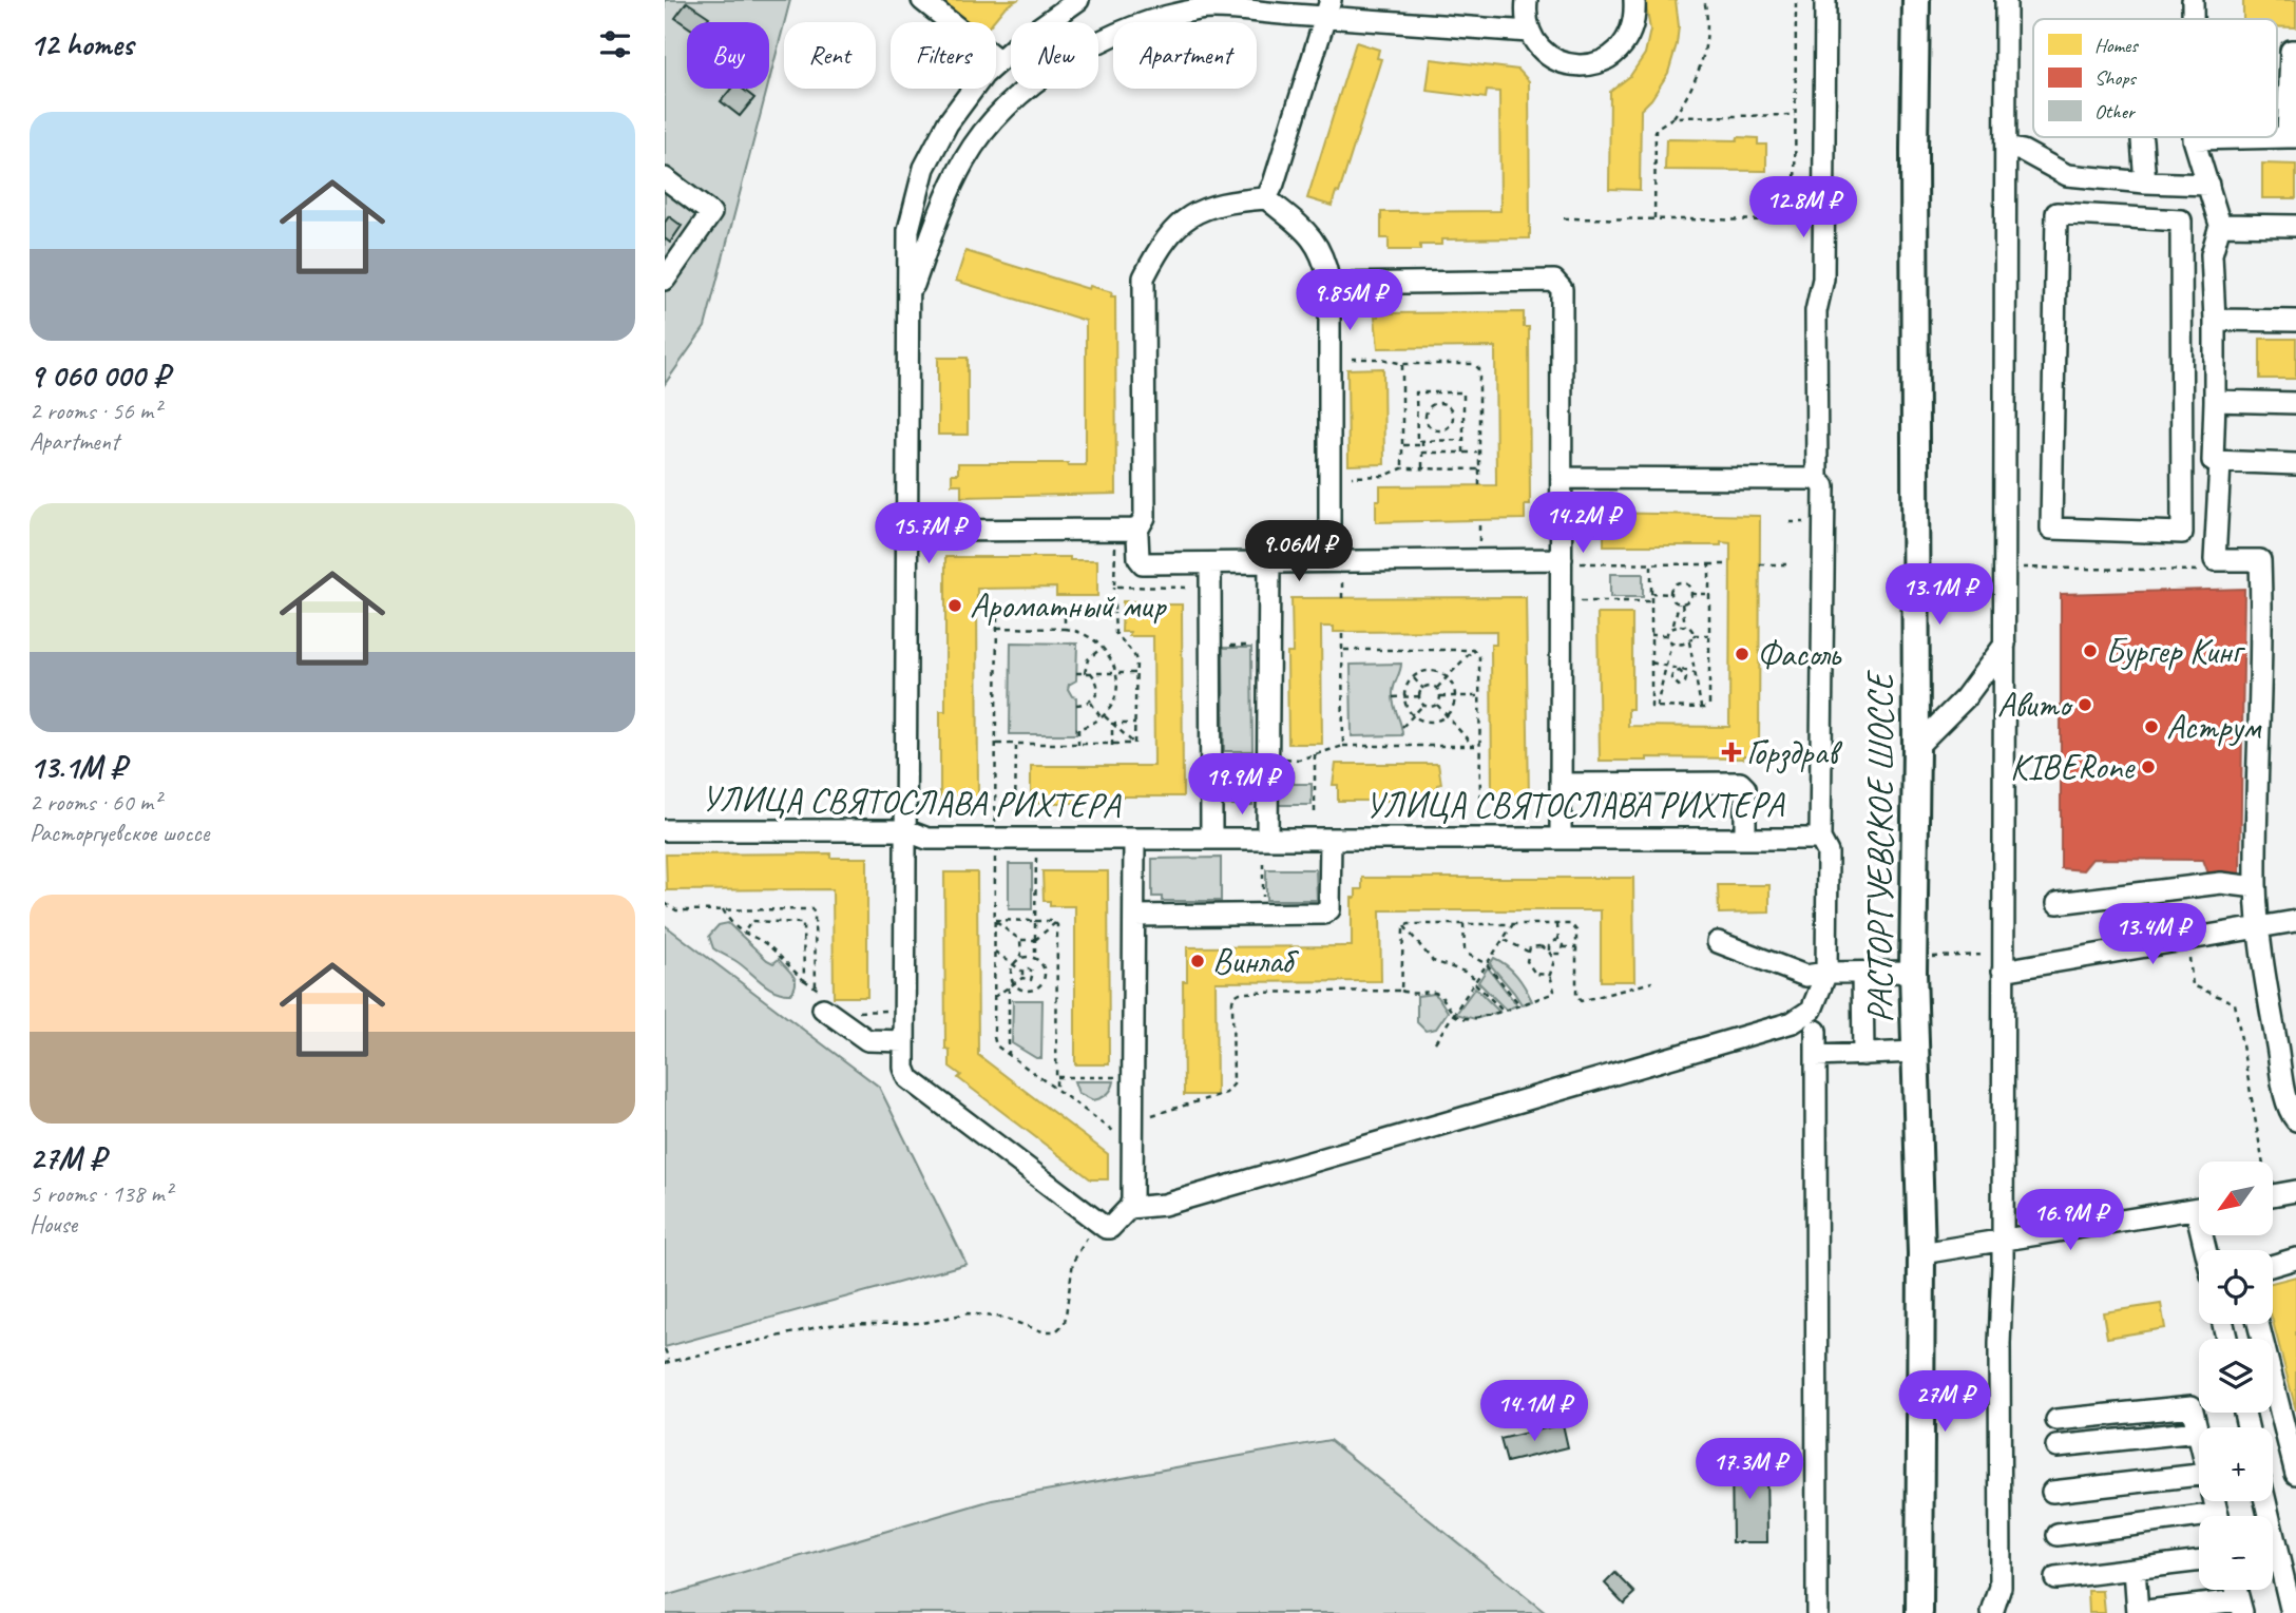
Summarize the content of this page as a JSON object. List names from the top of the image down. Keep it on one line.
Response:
{"streets":{"main road":["РАСТОРГУЕВСКОЕ ШОССЕ"],"street":["УЛИЦА СВЯТОСЛАВА РИХТЕРА"]},"places":{"other":["Ароматный мир","Бургер Кинг","Фасоль","Авито","Аструм","KIBERone","Винлаб"],"health":["Горздрав"]},"legend":["Homes","Shops","Other"],"north":"bottom left","page":{"heading":"12 homes","chip":["Buy","Rent","Filters","New","Apartment"],"list":[{"name":"9 060 000 ₽","note":"2 rooms · 56 m² · Apartment"},{"name":"13.1M ₽","note":"2 rooms · 60 m² · Расторгуевское шоссе"},{"name":"27M ₽","note":"5 rooms · 138 m² · House"}],"price":["12.8M ₽","9.85M ₽","14.2M ₽","15.7M ₽","9.06M ₽","13.1M ₽","19.9M ₽","13.4M ₽","16.9M ₽","27M ₽","14.1M ₽","17.3M ₽"],"map_buttons":["+","−"]}}
